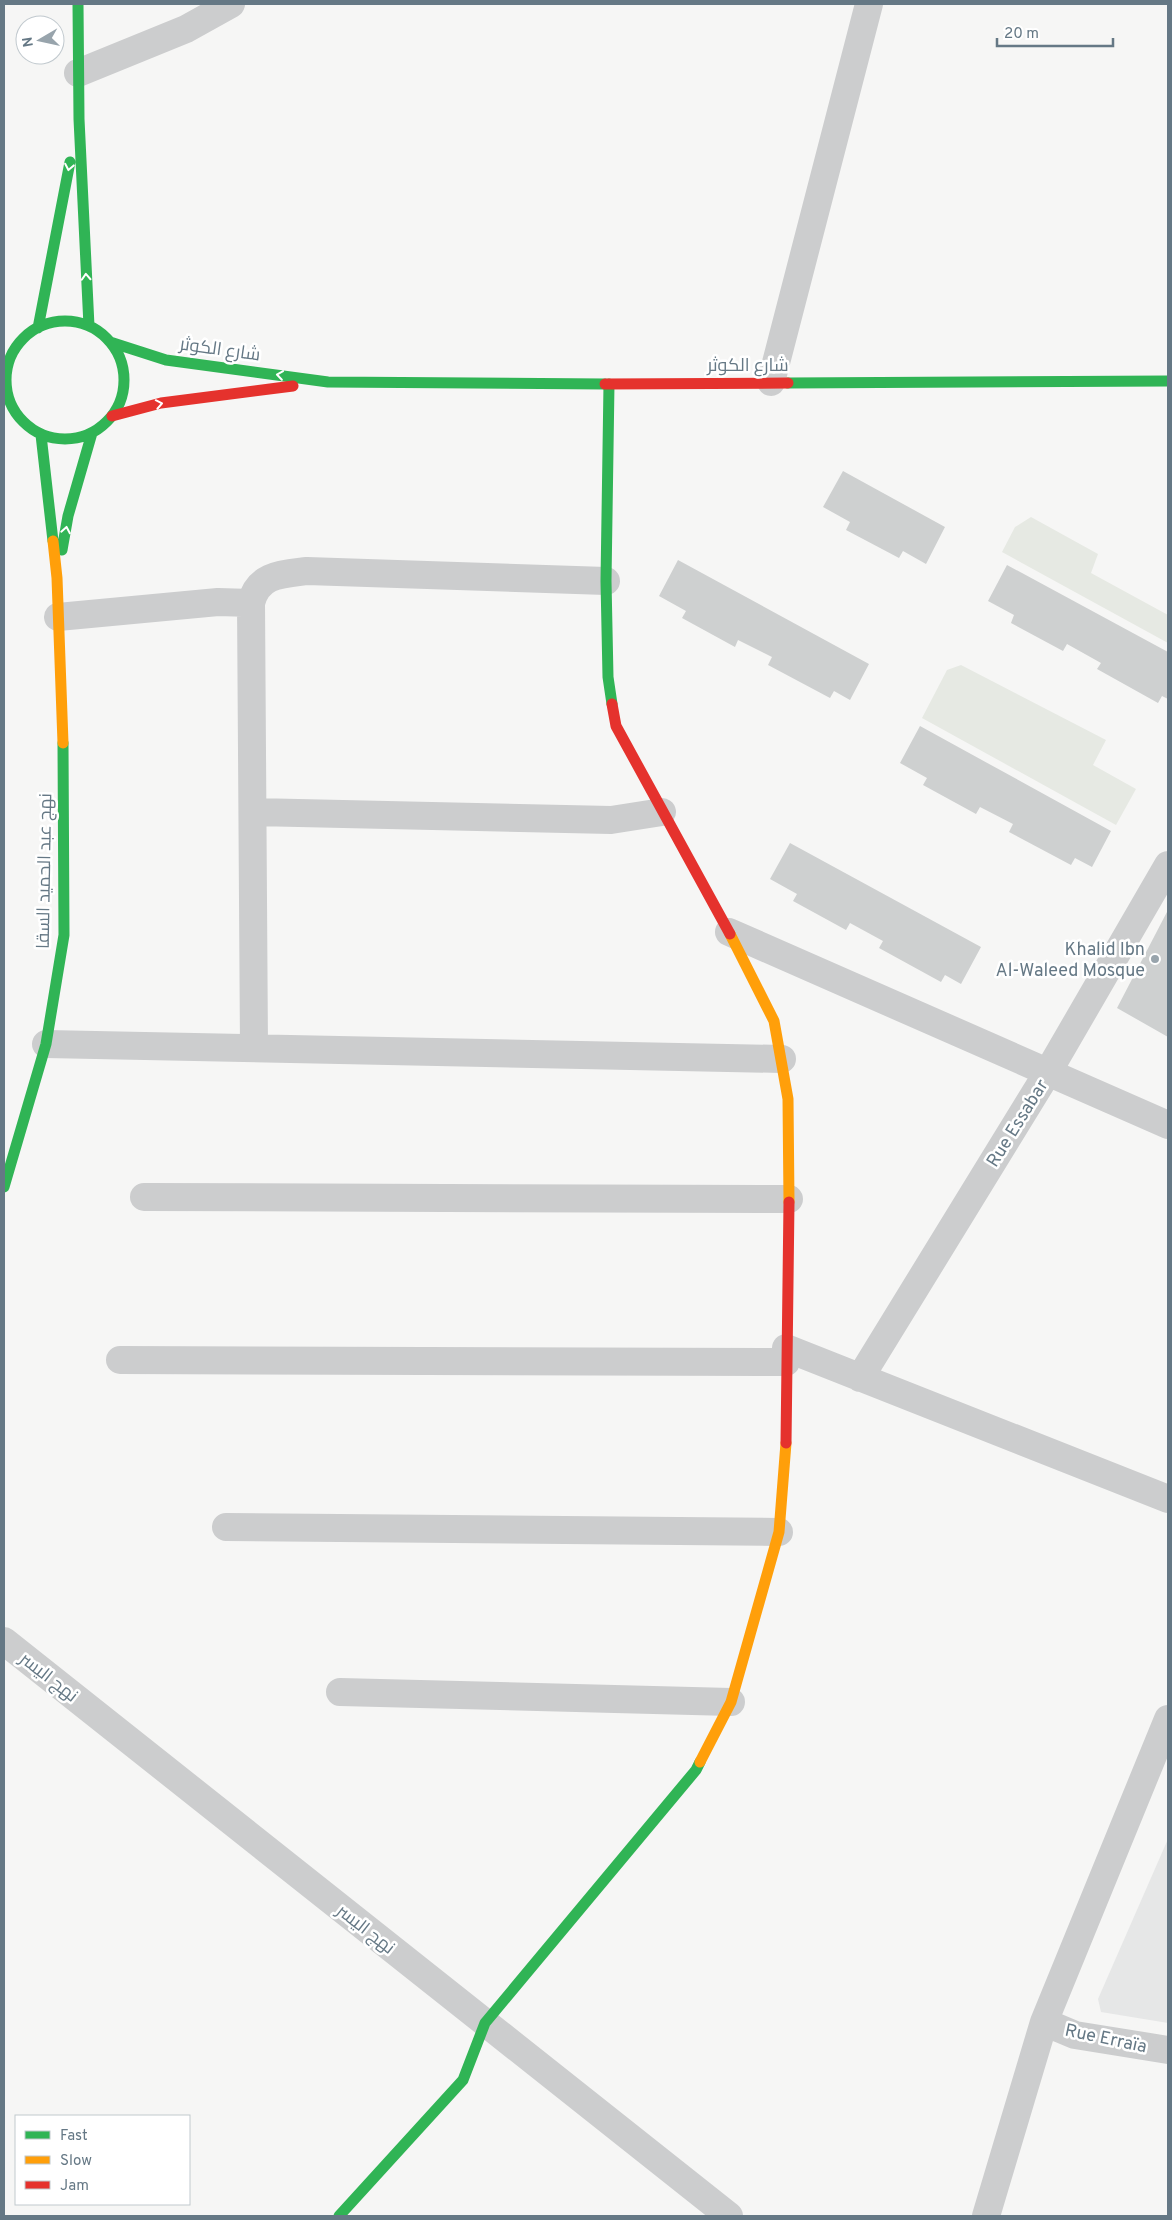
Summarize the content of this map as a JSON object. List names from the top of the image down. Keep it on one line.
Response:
{"streets":{"street":["شارع الكوثر","نهج عبد الحميد السقا","Rue Essabar","نهج اليسر","Rue Erraïa"]},"crossings":[["شارع الكوثر","نهج عبد الحميد السقا"]],"places":["Khalid Ibn Al-Waleed Mosque"],"legend":["Fast","Slow","Jam"],"scale_bar":"20 m","north":"left"}
